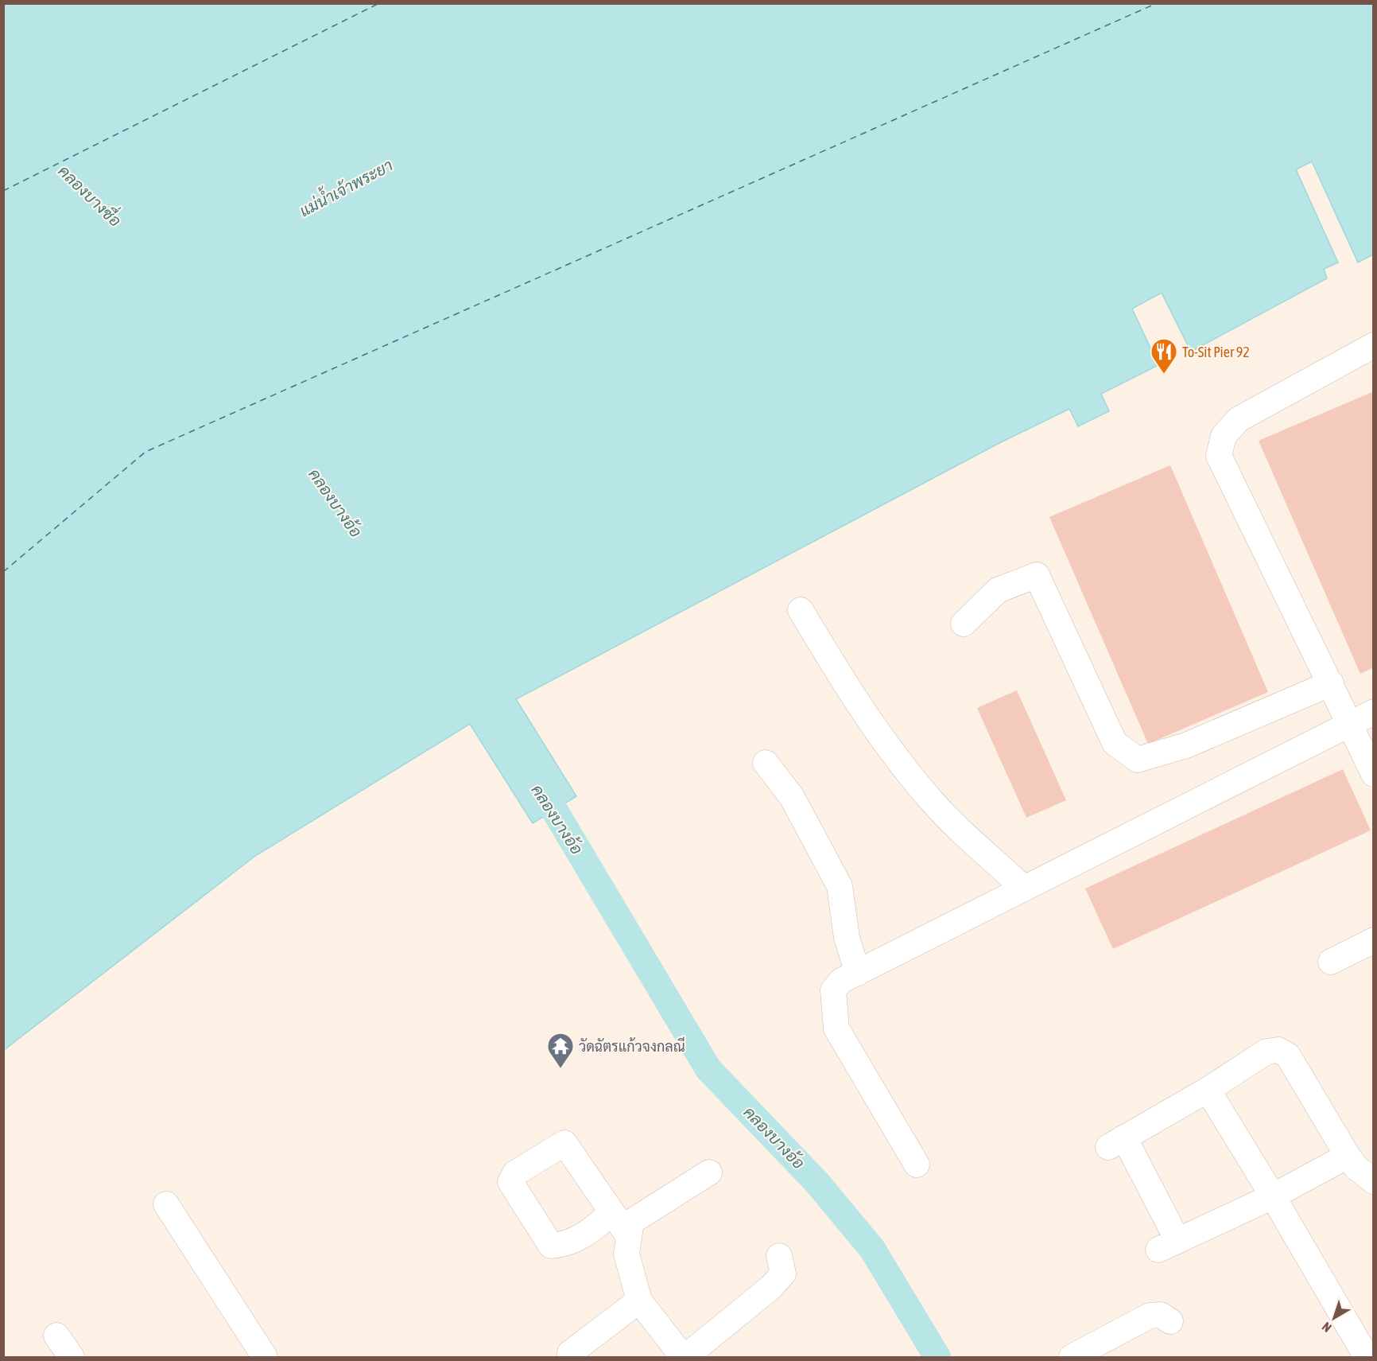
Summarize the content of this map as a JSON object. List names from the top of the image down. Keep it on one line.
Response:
{"water":["แม่น้ำเจ้าพระยา","คลองบางซื่อ","คลองบางอ้อ"],"places":{"restaurant":["To-Sit Pier 92"],"temple":["วัดฉัตรแก้วจงกลณี"]},"north":"bottom left"}
